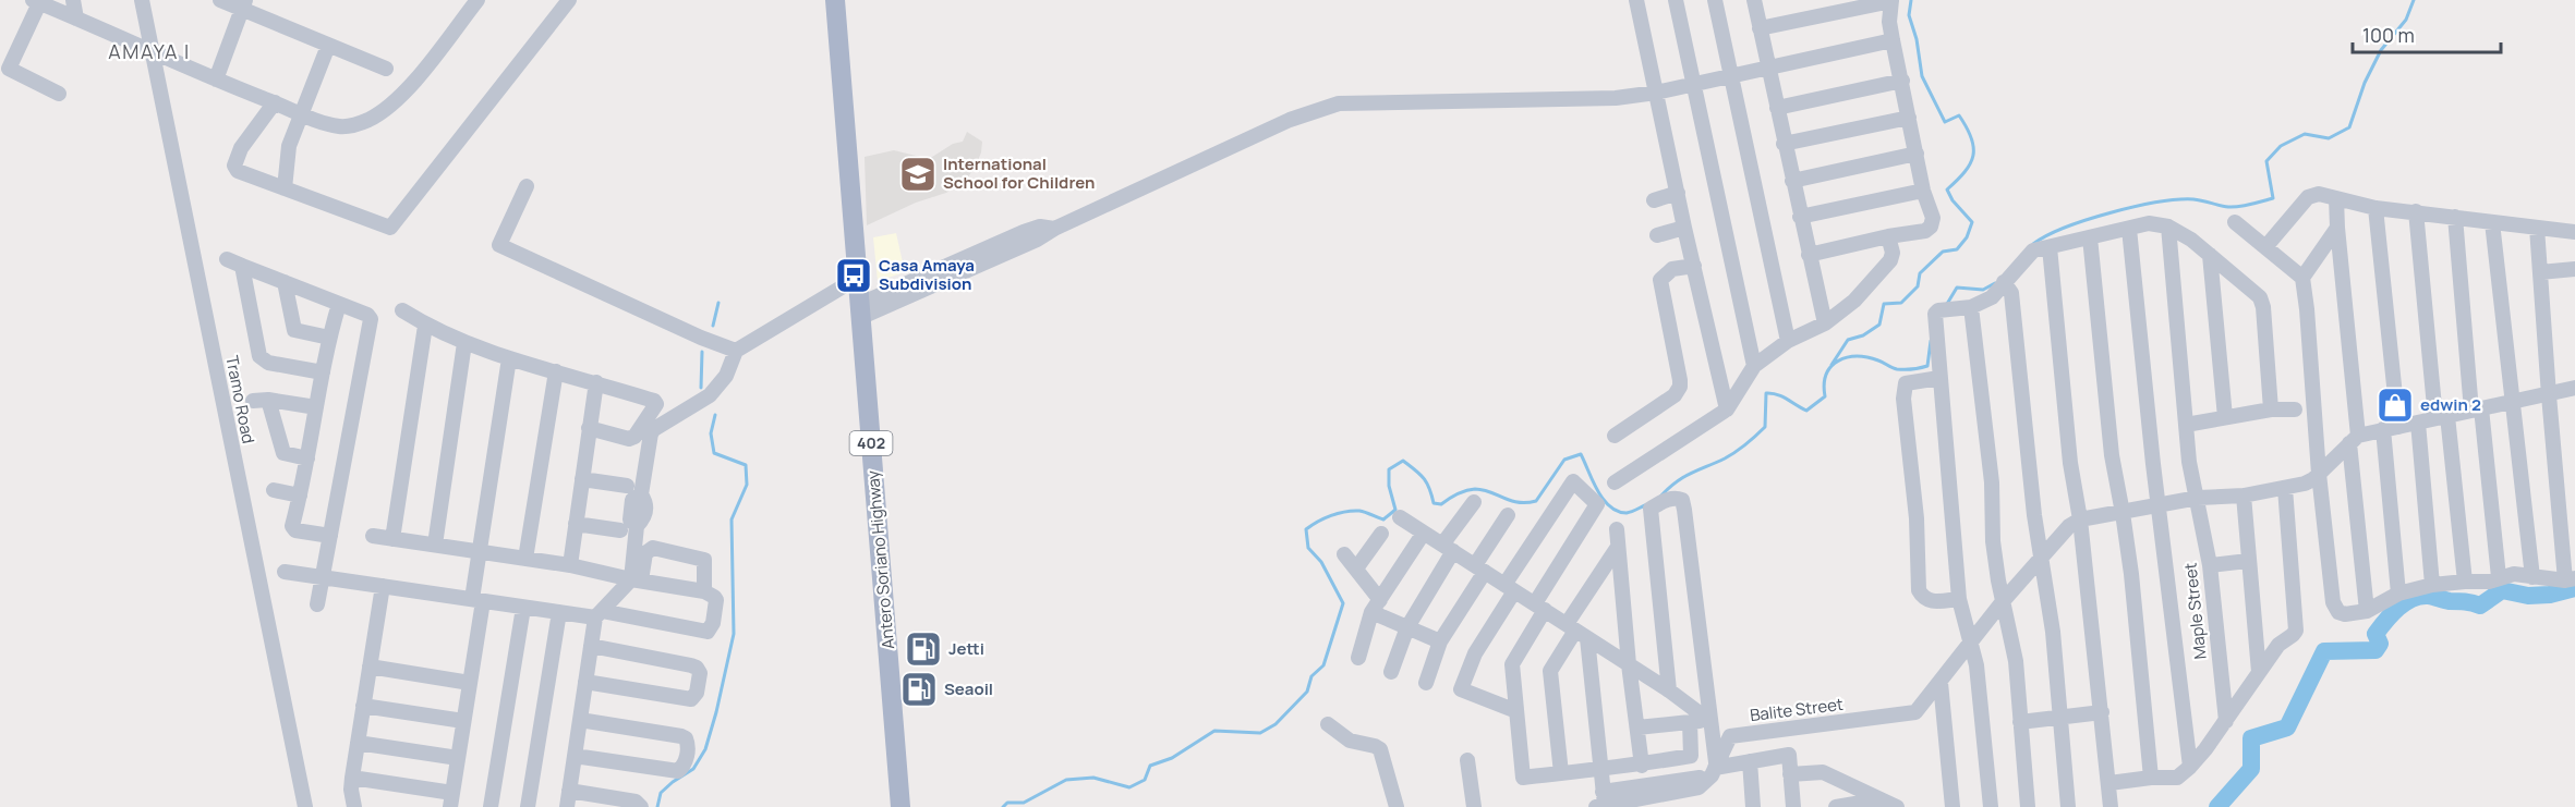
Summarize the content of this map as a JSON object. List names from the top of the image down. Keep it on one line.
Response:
{"streets":{"main road":["402","Antero Soriano Highway"],"street":["Tramo Road","Maple Street","Balite Street"]},"districts":["AMAYA I"],"places":{"school or university":["International School for Children"],"bus stop":["Casa Amaya Subdivision"],"shop":["edwin 2"],"fuel station":["Jetti","Seaoil"]},"scale_bar":"100 m"}
